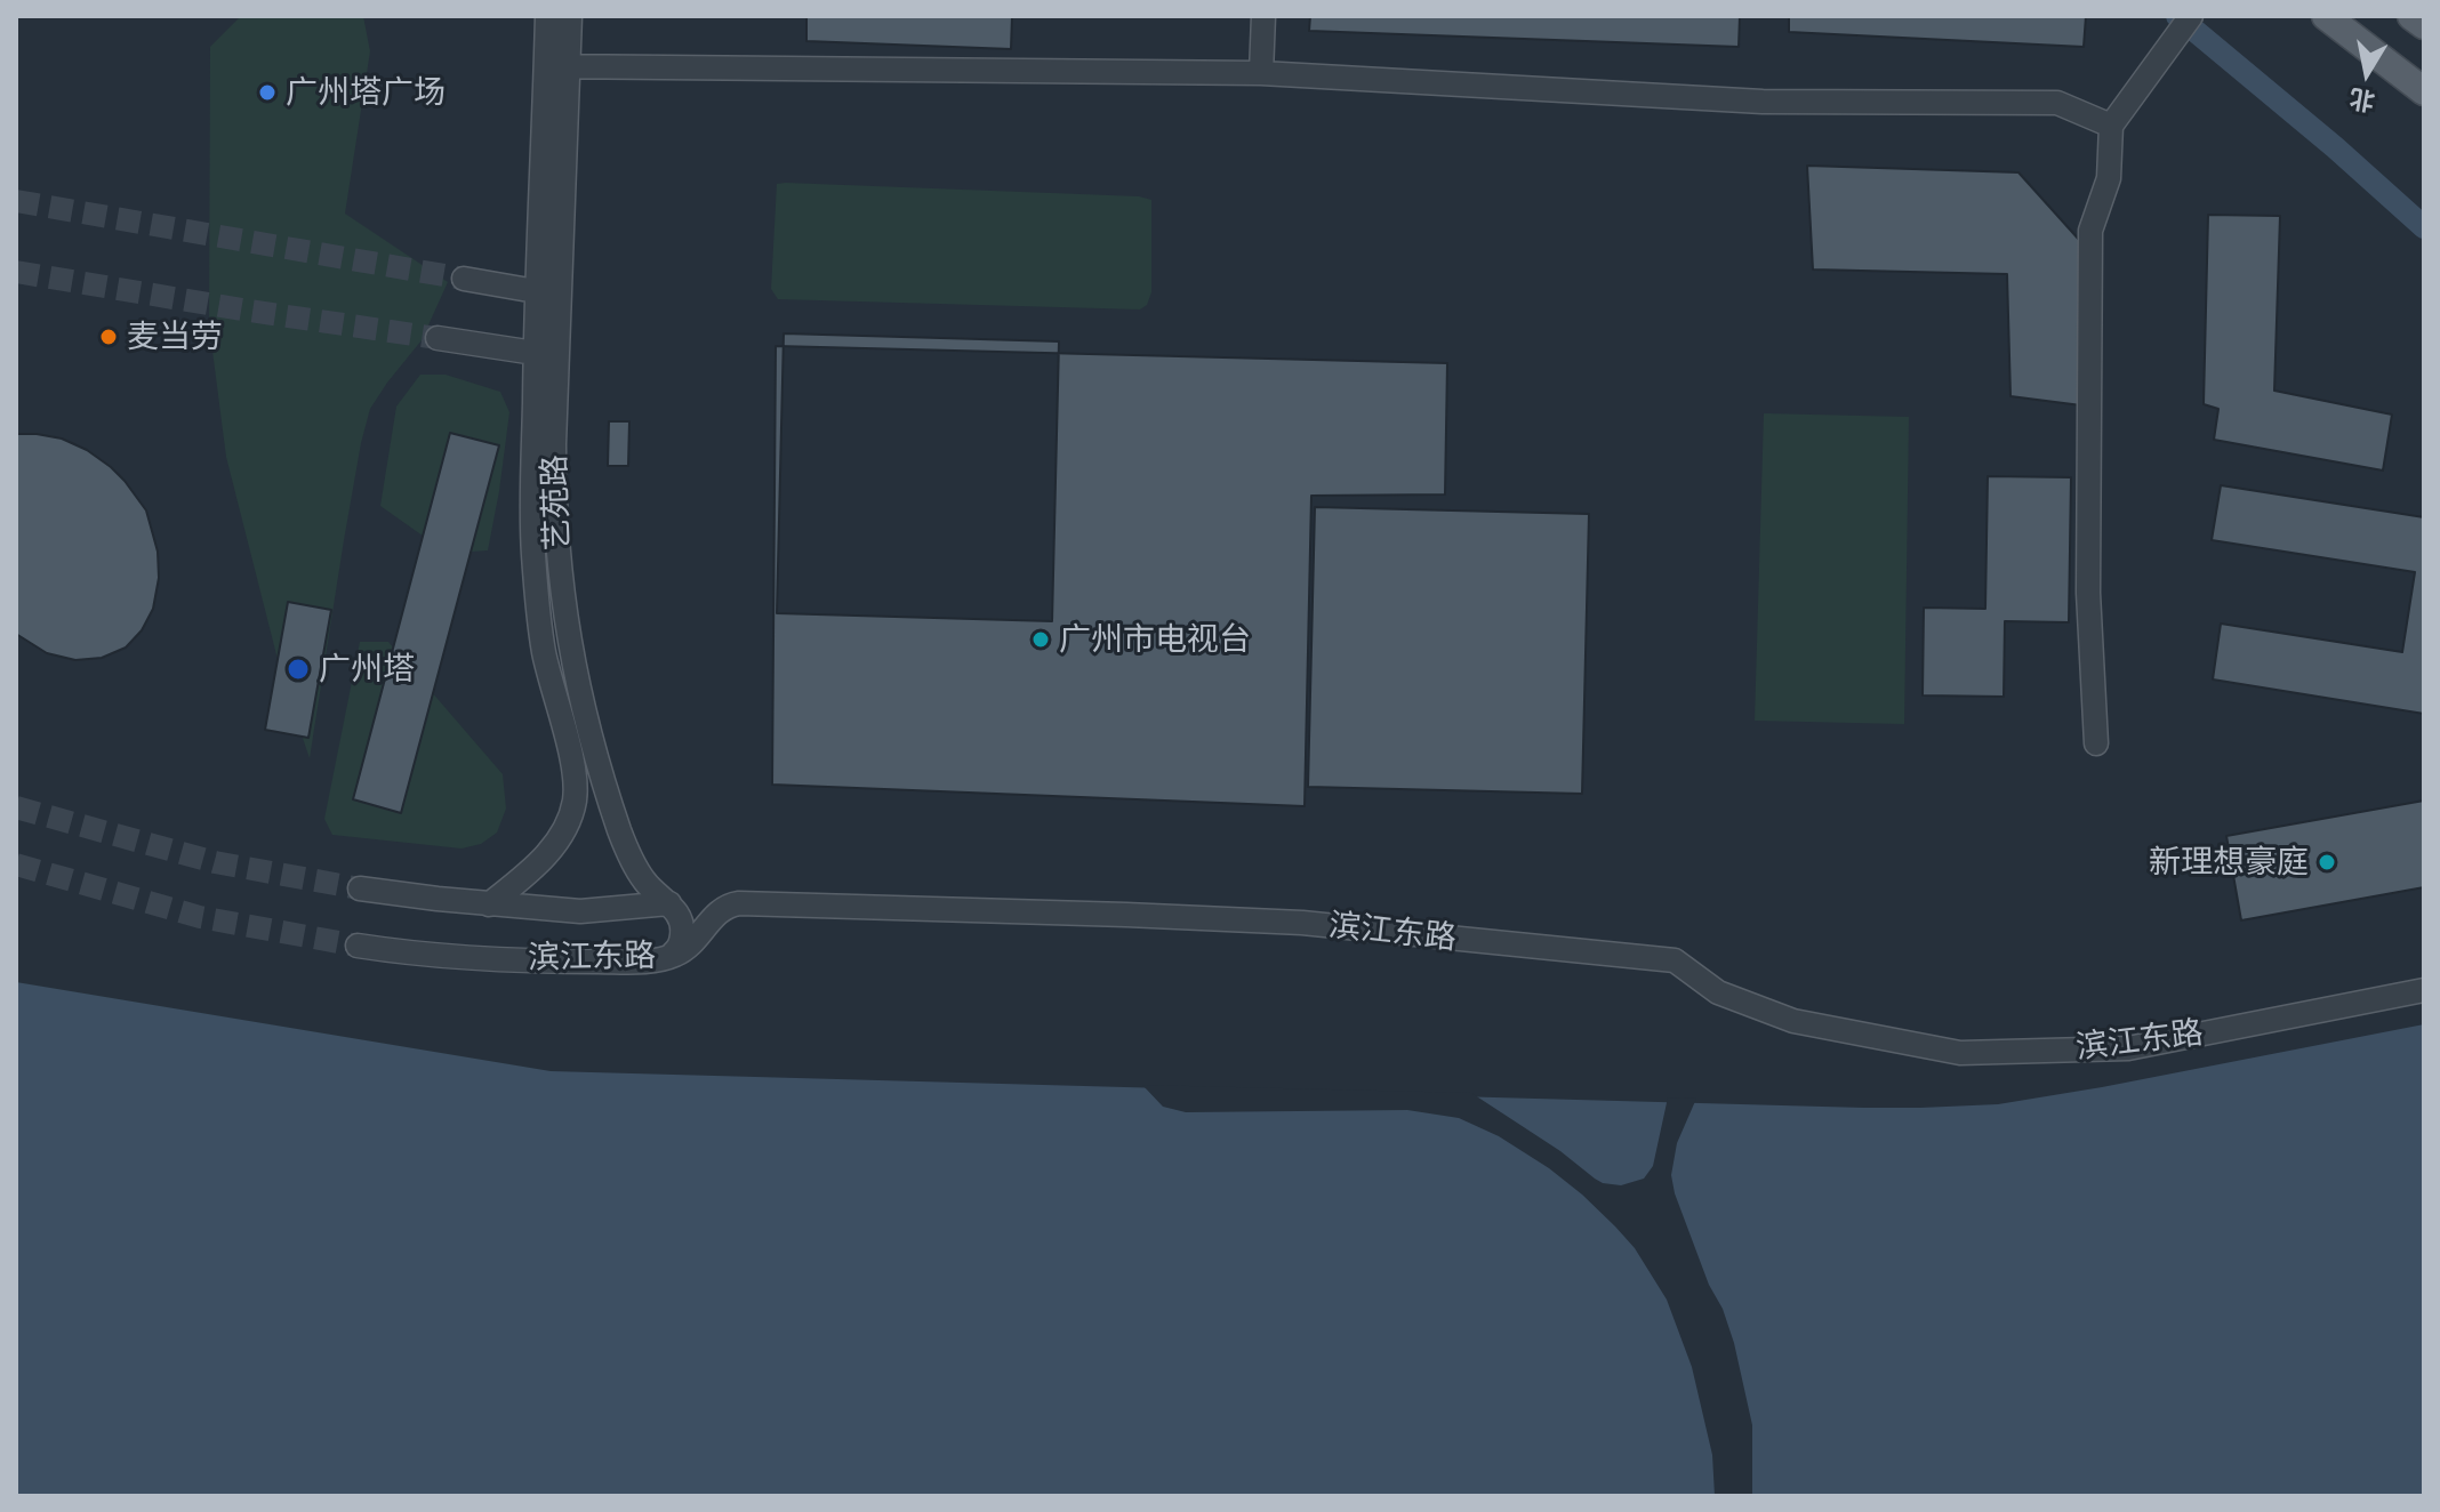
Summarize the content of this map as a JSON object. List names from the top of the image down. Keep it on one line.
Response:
{"streets":{"street":["艺苑路","滨江东路"]},"places":["广州塔广场","麦当劳","广州市电视台","广州塔","新理想豪庭"],"north":"bottom"}
